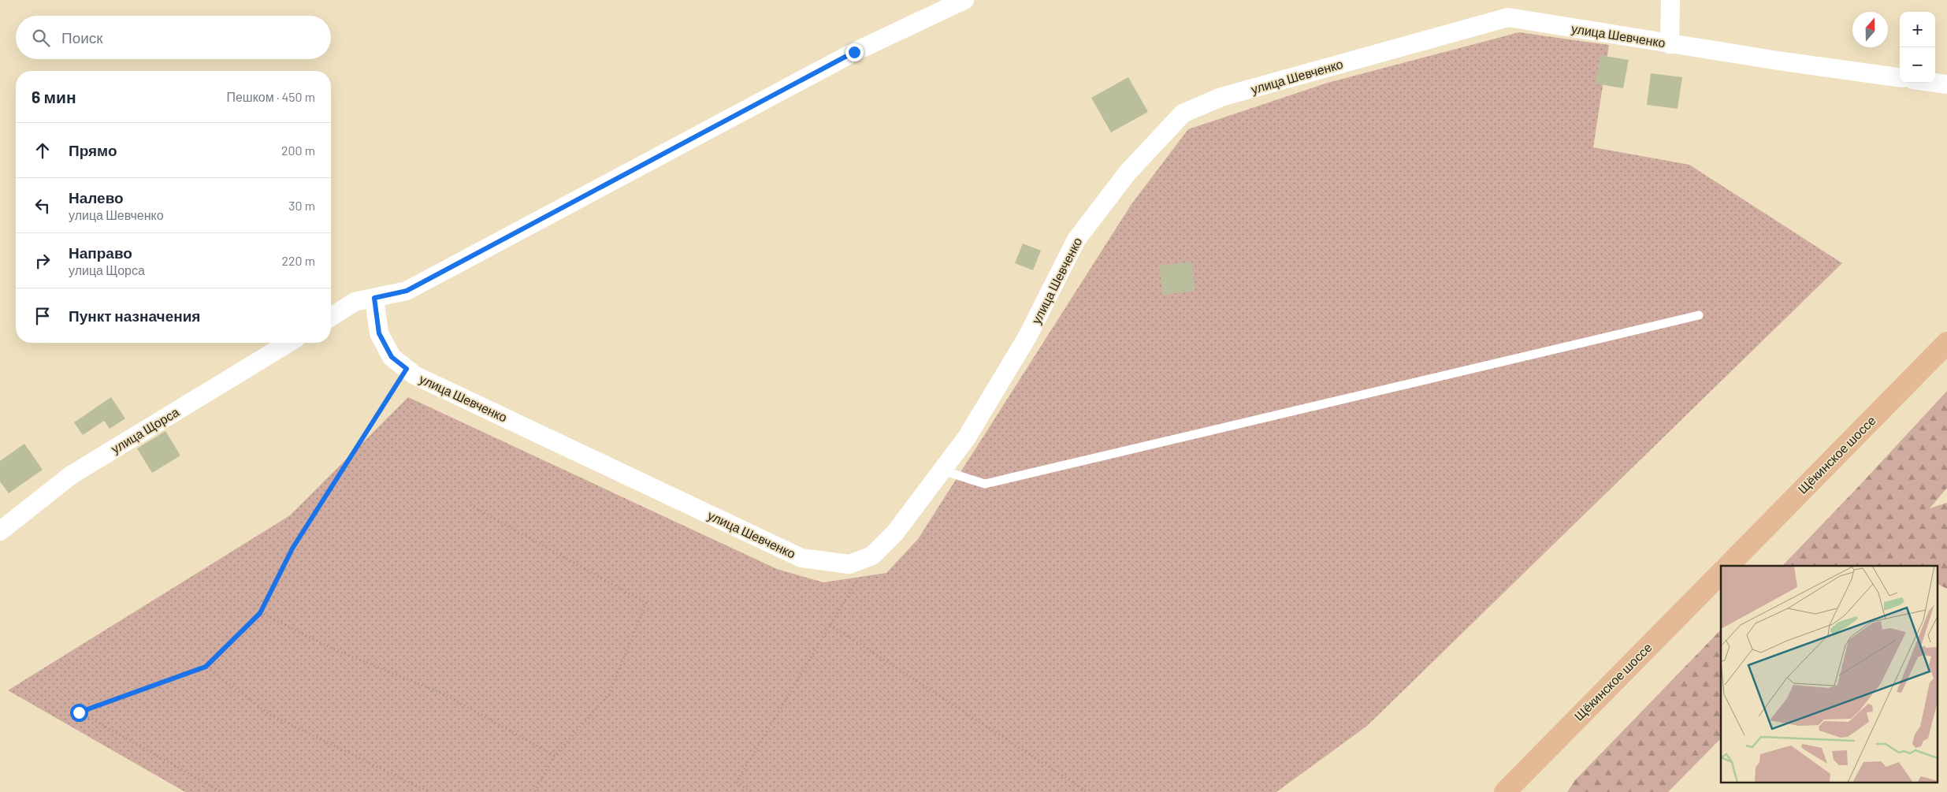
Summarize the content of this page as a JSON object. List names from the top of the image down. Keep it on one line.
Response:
{"streets":{"main road":["Щёкинское шоссе"],"street":["улица Шевченко","улица Щорса"]},"north":"top","page":{"map_buttons":["+","−"],"search":"Поиск","heading":["6 мин","Пешком · 450 m"],"list":[["Прямо","200 m"],["Налево","улица Шевченко","30 m"],["Направо","улица Щорса","220 m"],"Пункт назначения"]}}
